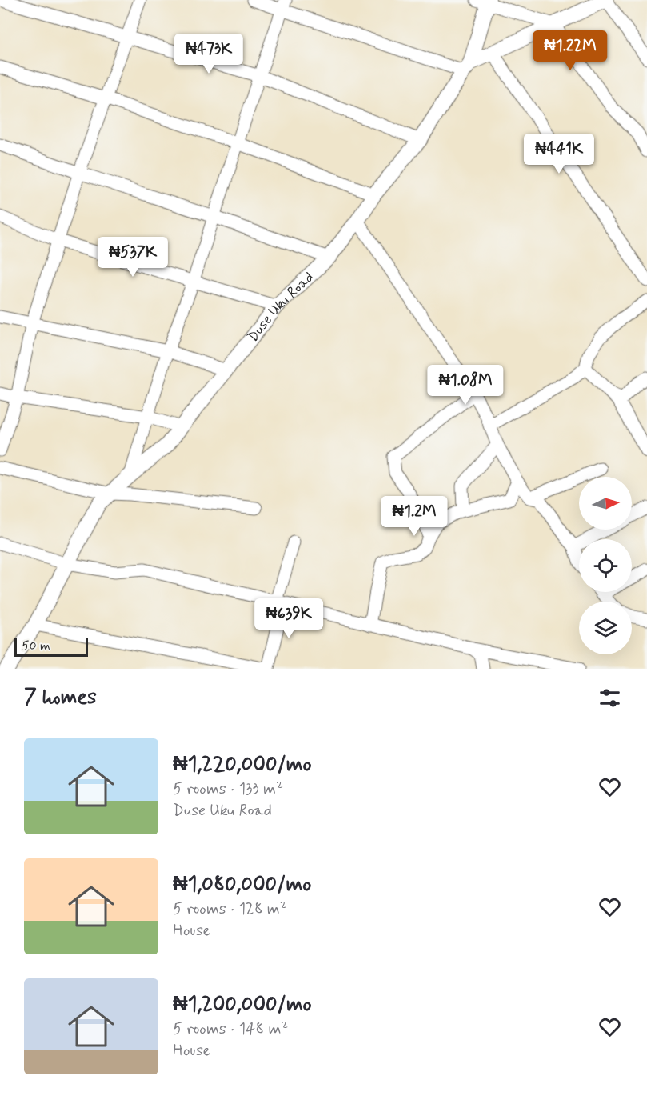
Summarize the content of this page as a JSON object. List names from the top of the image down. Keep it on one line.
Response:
{"streets":{"street":["Duse Uku Road"]},"scale_bar":"50 m","north":"right","page":{"price":["₦1.22M","₦473K","₦441K","₦537K","₦1.08M","₦1.2M","₦639K"],"scale":"50 m","heading":"7 homes","list":[{"name":"₦1,220,000/mo","note":"5 rooms · 133 m² · Duse Uku Road"},{"name":"₦1,080,000/mo","note":"5 rooms · 128 m² · House"},{"name":"₦1,200,000/mo","note":"5 rooms · 148 m² · House"}]}}
